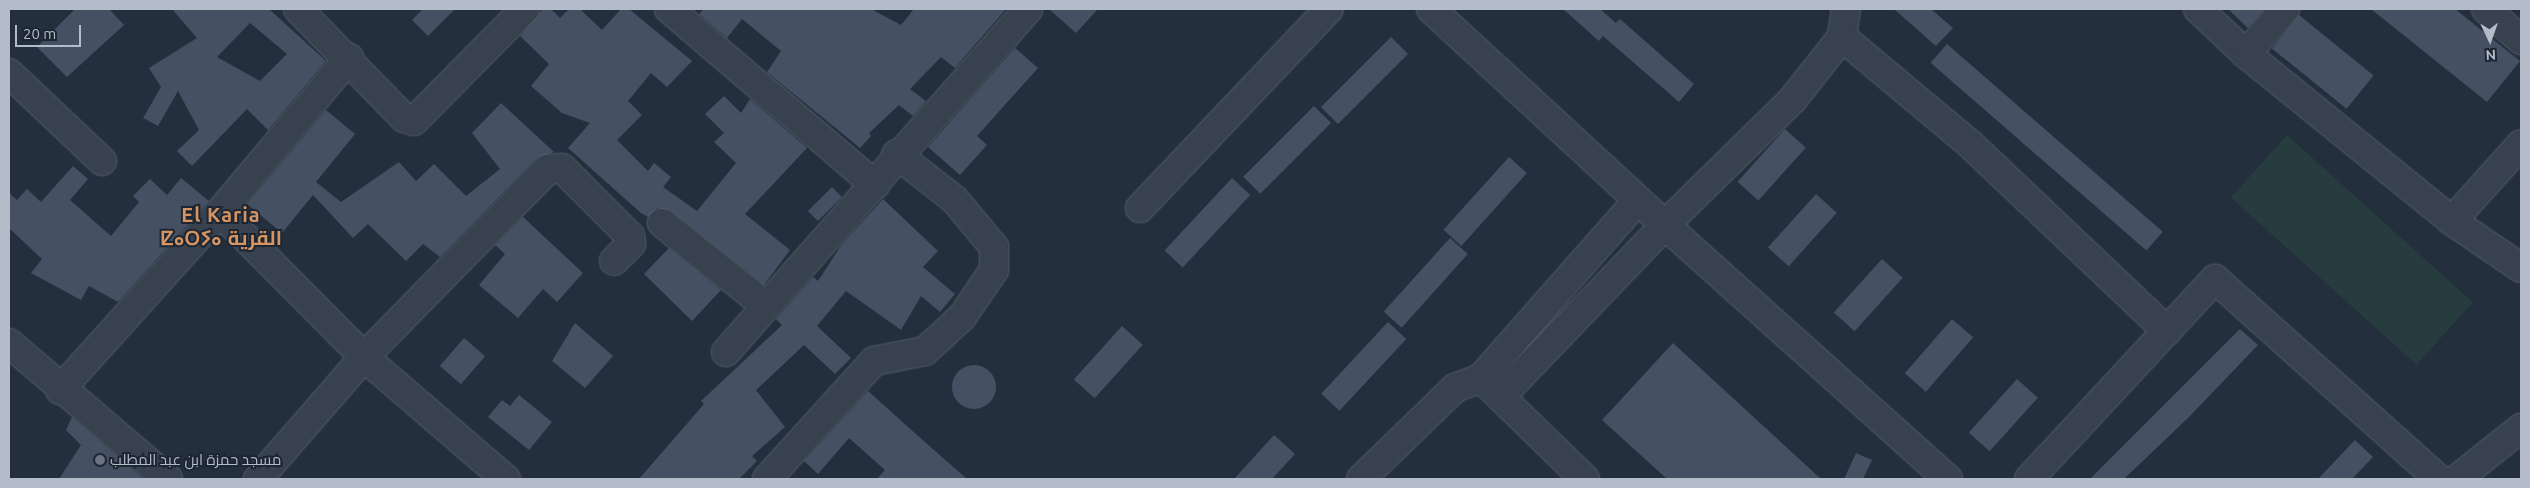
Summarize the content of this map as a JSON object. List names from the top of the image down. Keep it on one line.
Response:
{"districts":["El Karia ⵇⴰⵔⵢⴰ القرية"],"places":["مسجد حمزة ابن عبد المطلب"],"scale_bar":"20 m","north":"bottom"}
